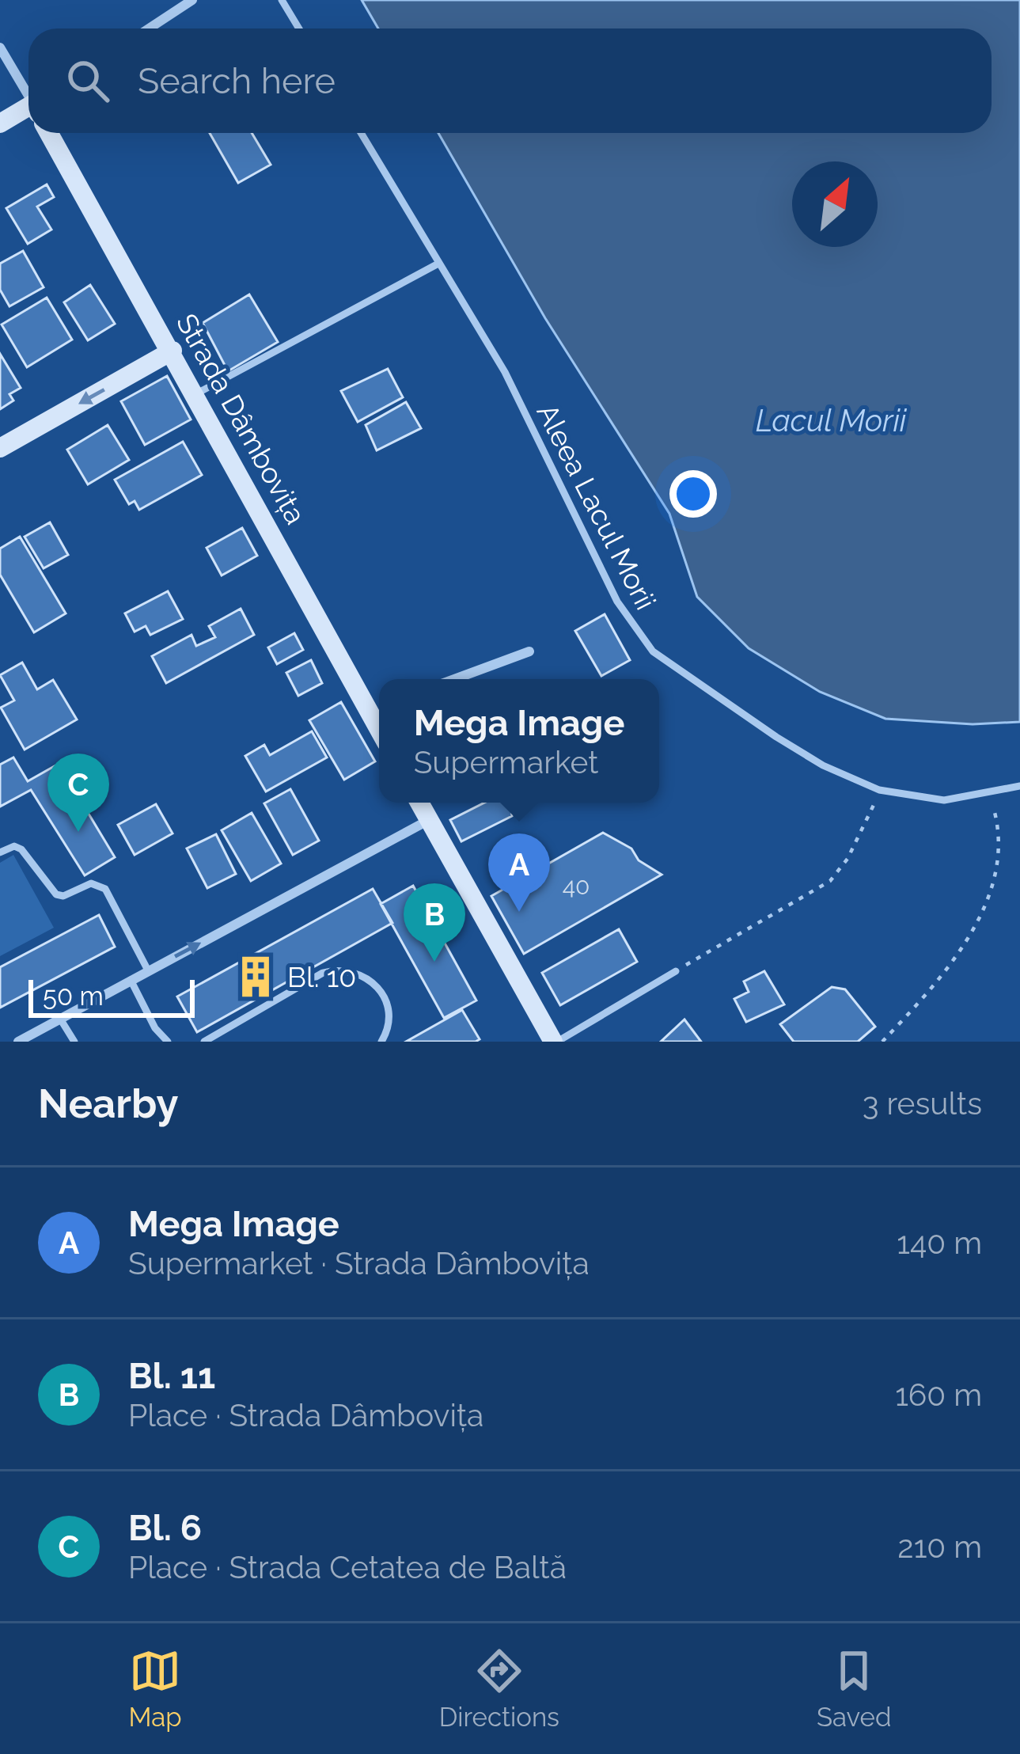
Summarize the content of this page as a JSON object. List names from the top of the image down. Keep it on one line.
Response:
{"streets":{"street":["Strada Dâmbovița"],"lane":["Aleea Lacul Morii"]},"water":["Lacul Morii"],"places":{"building":["Bl. 10"]},"house_numbers":["40"],"scale_bar":"50 m","north":"top right","page":{"search":"Search here","popup":["Mega Image","Supermarket"],"pins":["C","A","B"],"scale":"50 m","heading":["Nearby","3 results"],"list":[{"mark":"A","name":"Mega Image","note":"Supermarket · Strada Dâmbovița","value":"140 m"},{"mark":"B","name":"Bl. 11","note":"Place · Strada Dâmbovița","value":"160 m"},{"mark":"C","name":"Bl. 6","note":"Place · Strada Cetatea de Baltă","value":"210 m"}],"nav":["Map","Directions","Saved"]}}
